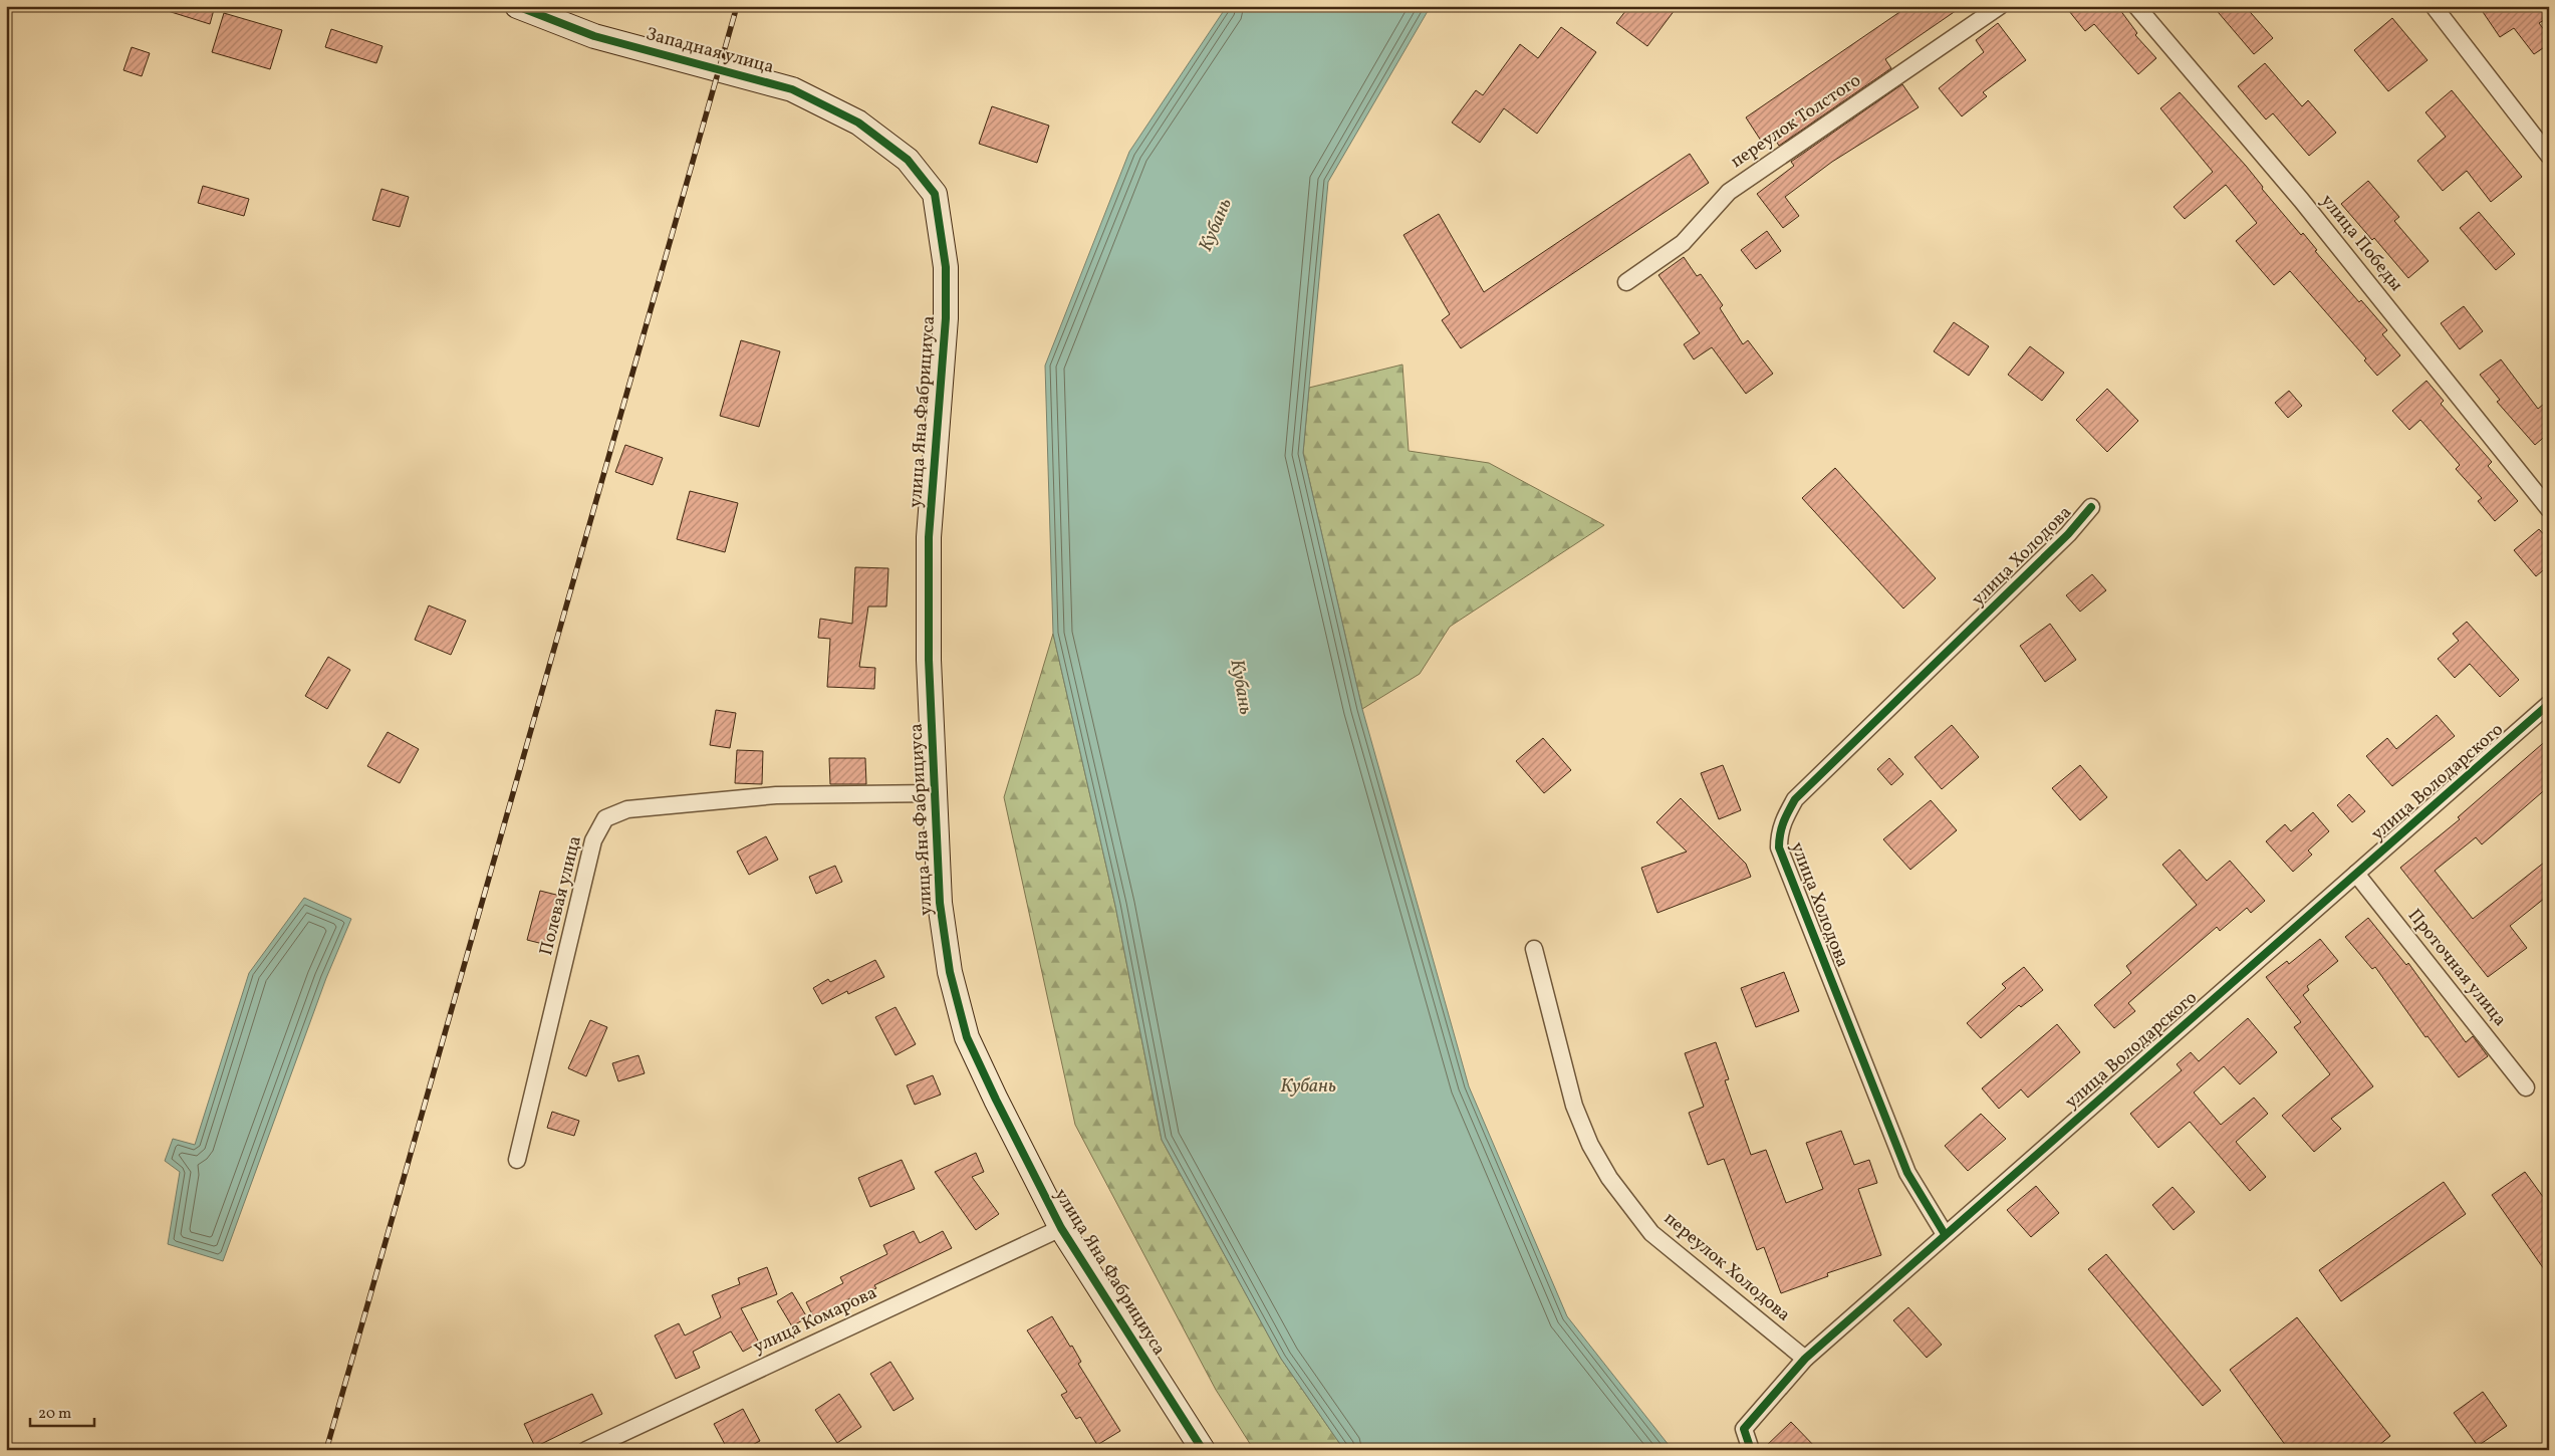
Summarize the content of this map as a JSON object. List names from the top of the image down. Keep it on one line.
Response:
{"streets":{"street":["Западная улица","переулок Толстого","улица Победы","улица Яна Фабрициуса","улица Холодова","улица Володарского","Полевая улица","Проточная улица","переулок Холодова","улица Комарова"]},"crossings":[["Западная улица","улица Яна Фабрициуса"],["улица Яна Фабрициуса","Полевая улица"],["улица Яна Фабрициуса","улица Комарова"],["улица Холодова","улица Володарского"],["улица Володарского","Проточная улица"],["улица Володарского","переулок Холодова"]],"water":["Кубань"],"scale_bar":"20 m"}
